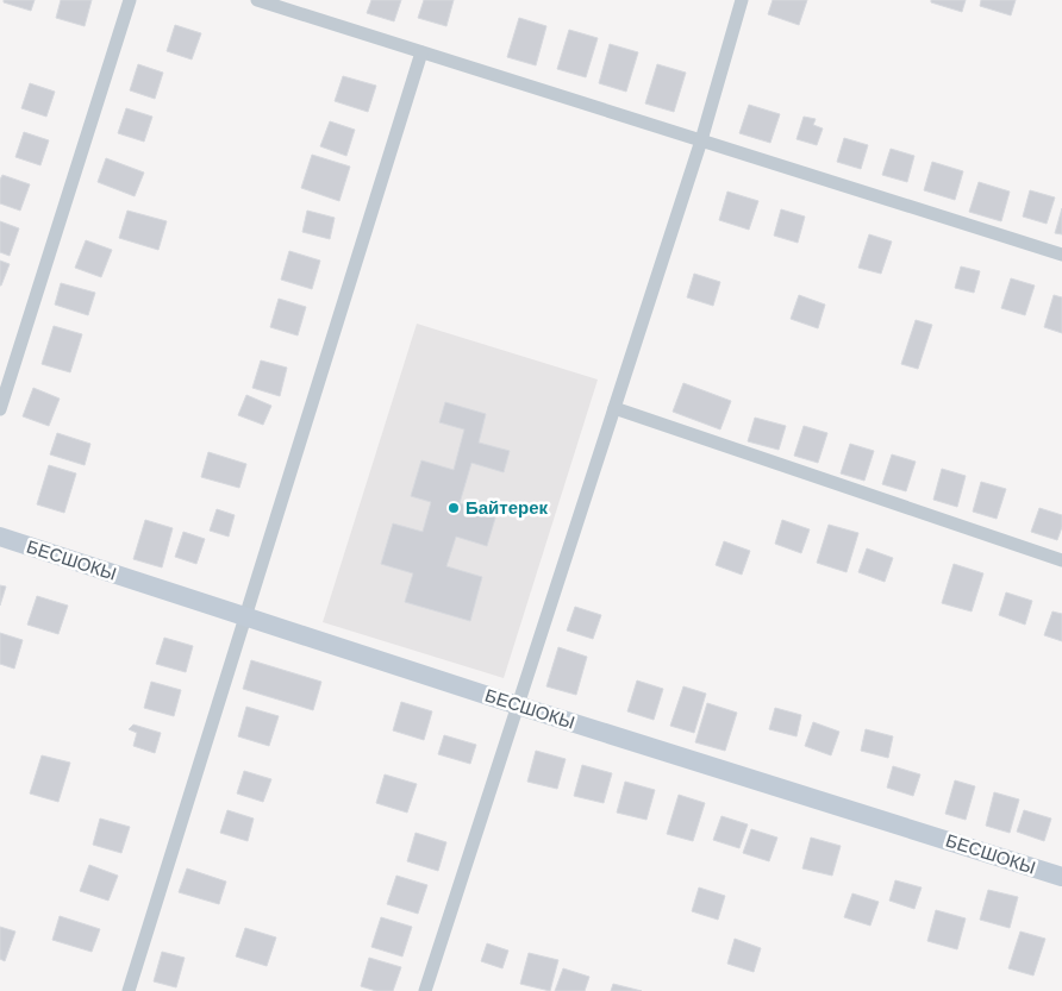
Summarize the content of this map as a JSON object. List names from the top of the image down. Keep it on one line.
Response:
{"streets":{"street":["БЕСШОКЫ"]},"places":["Байтерек"]}
